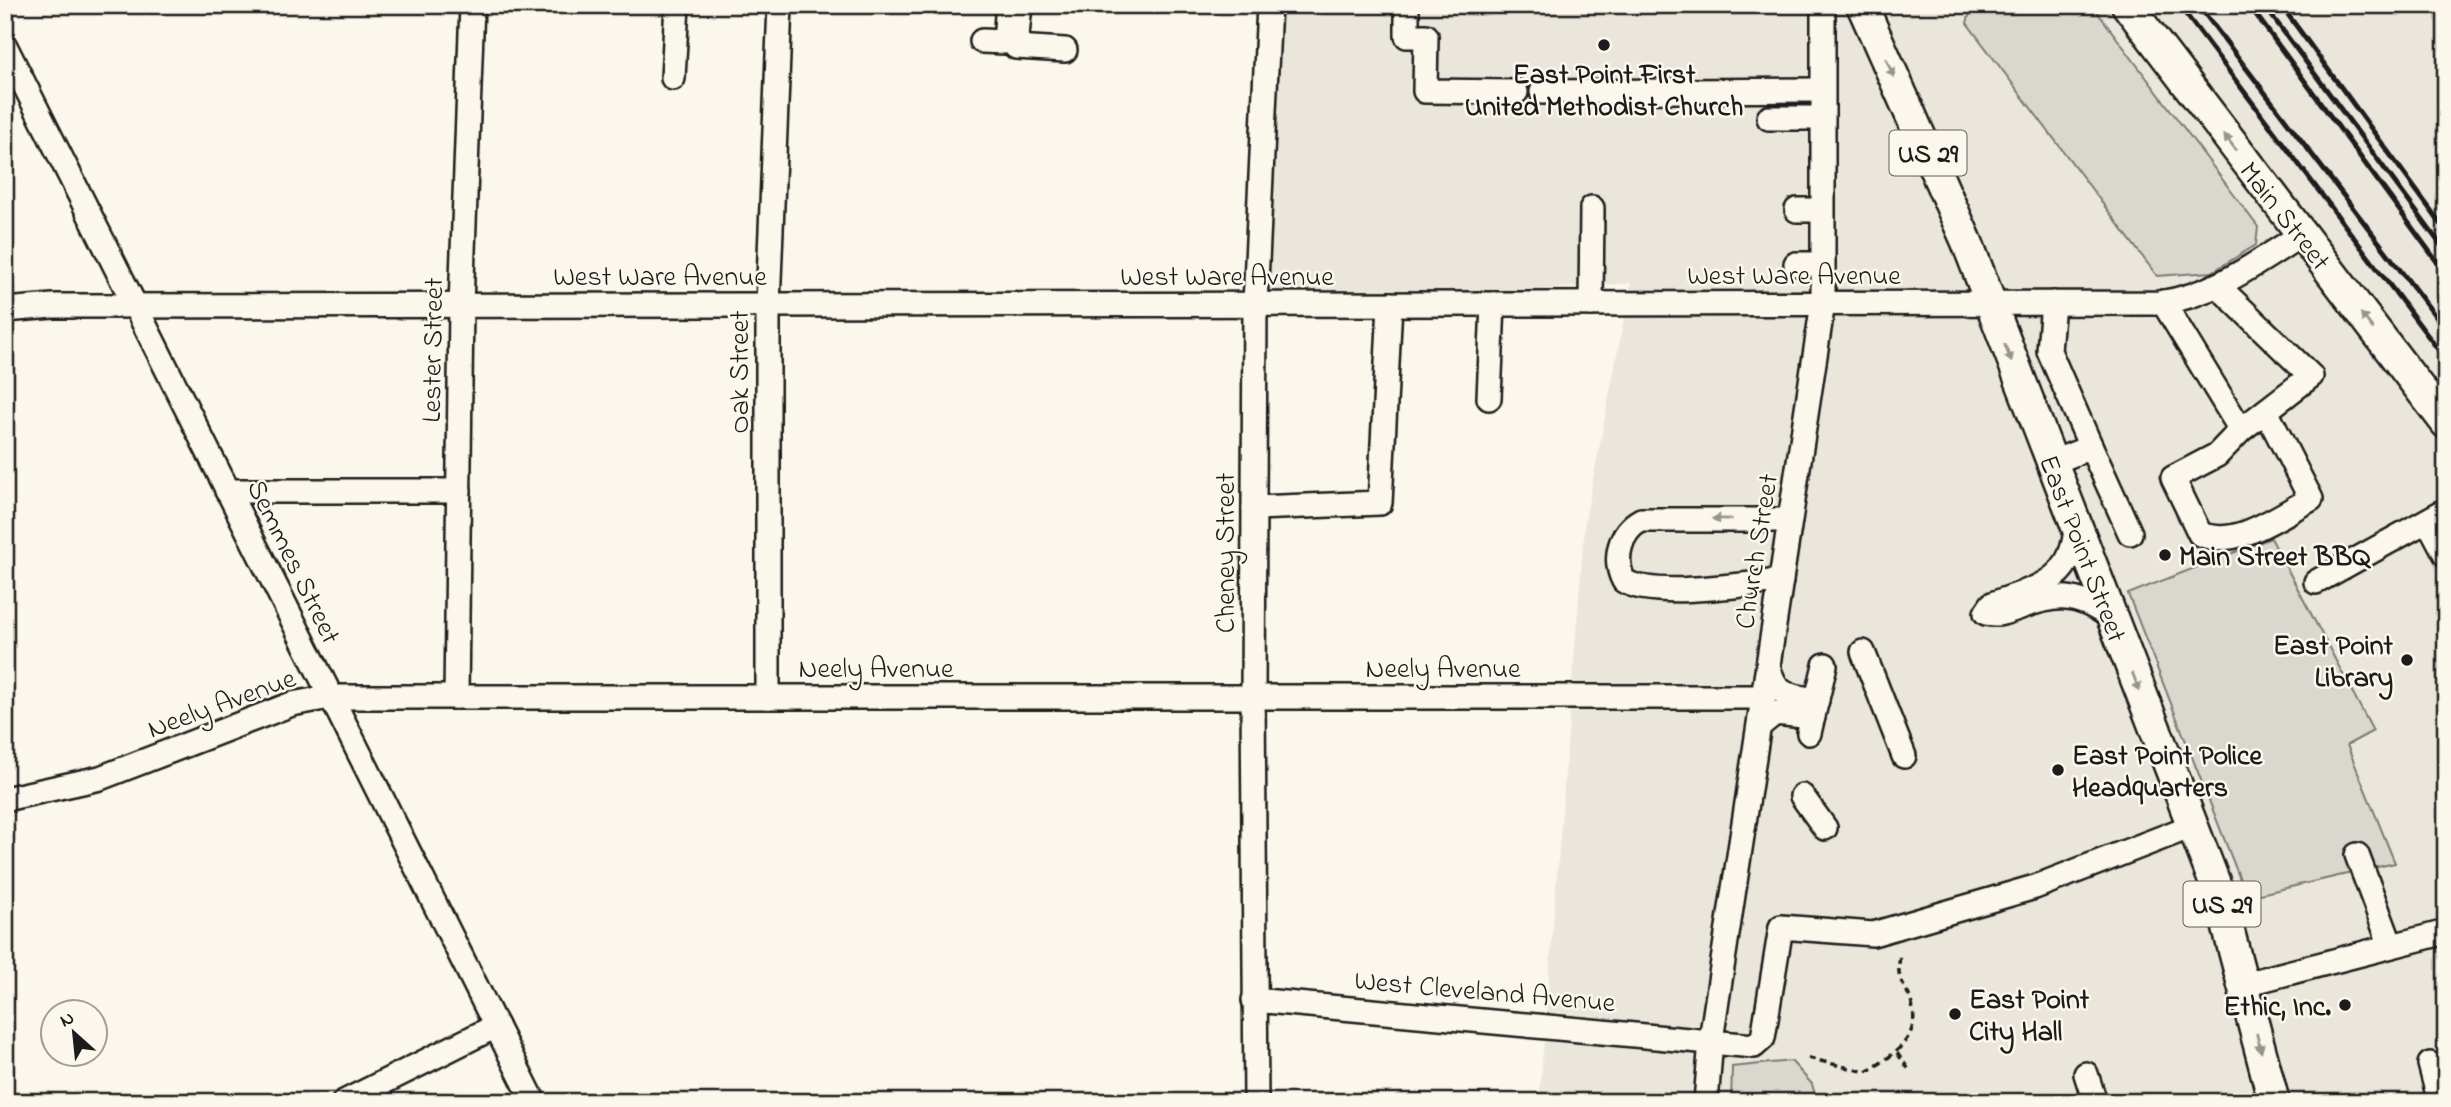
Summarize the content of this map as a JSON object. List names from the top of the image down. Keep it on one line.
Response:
{"streets":{"main road":["US 29","Main Street","East Point Street"],"street":["West Ware Avenue","Lester Street","Oak Street","Church Street","Cheney Street","Semmes Street","Neely Avenue","West Cleveland Avenue"]},"crossings":[["Main Street","West Ware Avenue"],["West Ware Avenue","Lester Street"],["West Ware Avenue","Oak Street"],["West Ware Avenue","East Point Street"],["West Ware Avenue","Church Street"],["West Ware Avenue","Cheney Street"],["West Ware Avenue","Semmes Street"],["Lester Street","Neely Avenue"],["Oak Street","Neely Avenue"],["East Point Street","West Cleveland Avenue"],["Church Street","Neely Avenue"],["Church Street","West Cleveland Avenue"],["Cheney Street","Neely Avenue"],["Cheney Street","West Cleveland Avenue"],["Semmes Street","Neely Avenue"]],"one_way":["Main Street","East Point Street"],"places":["East Point First United Methodist Church","Main Street BBQ","East Point Library","East Point Police Headquarters","Ethic, Inc.","East Point City Hall"],"north":"top left"}
